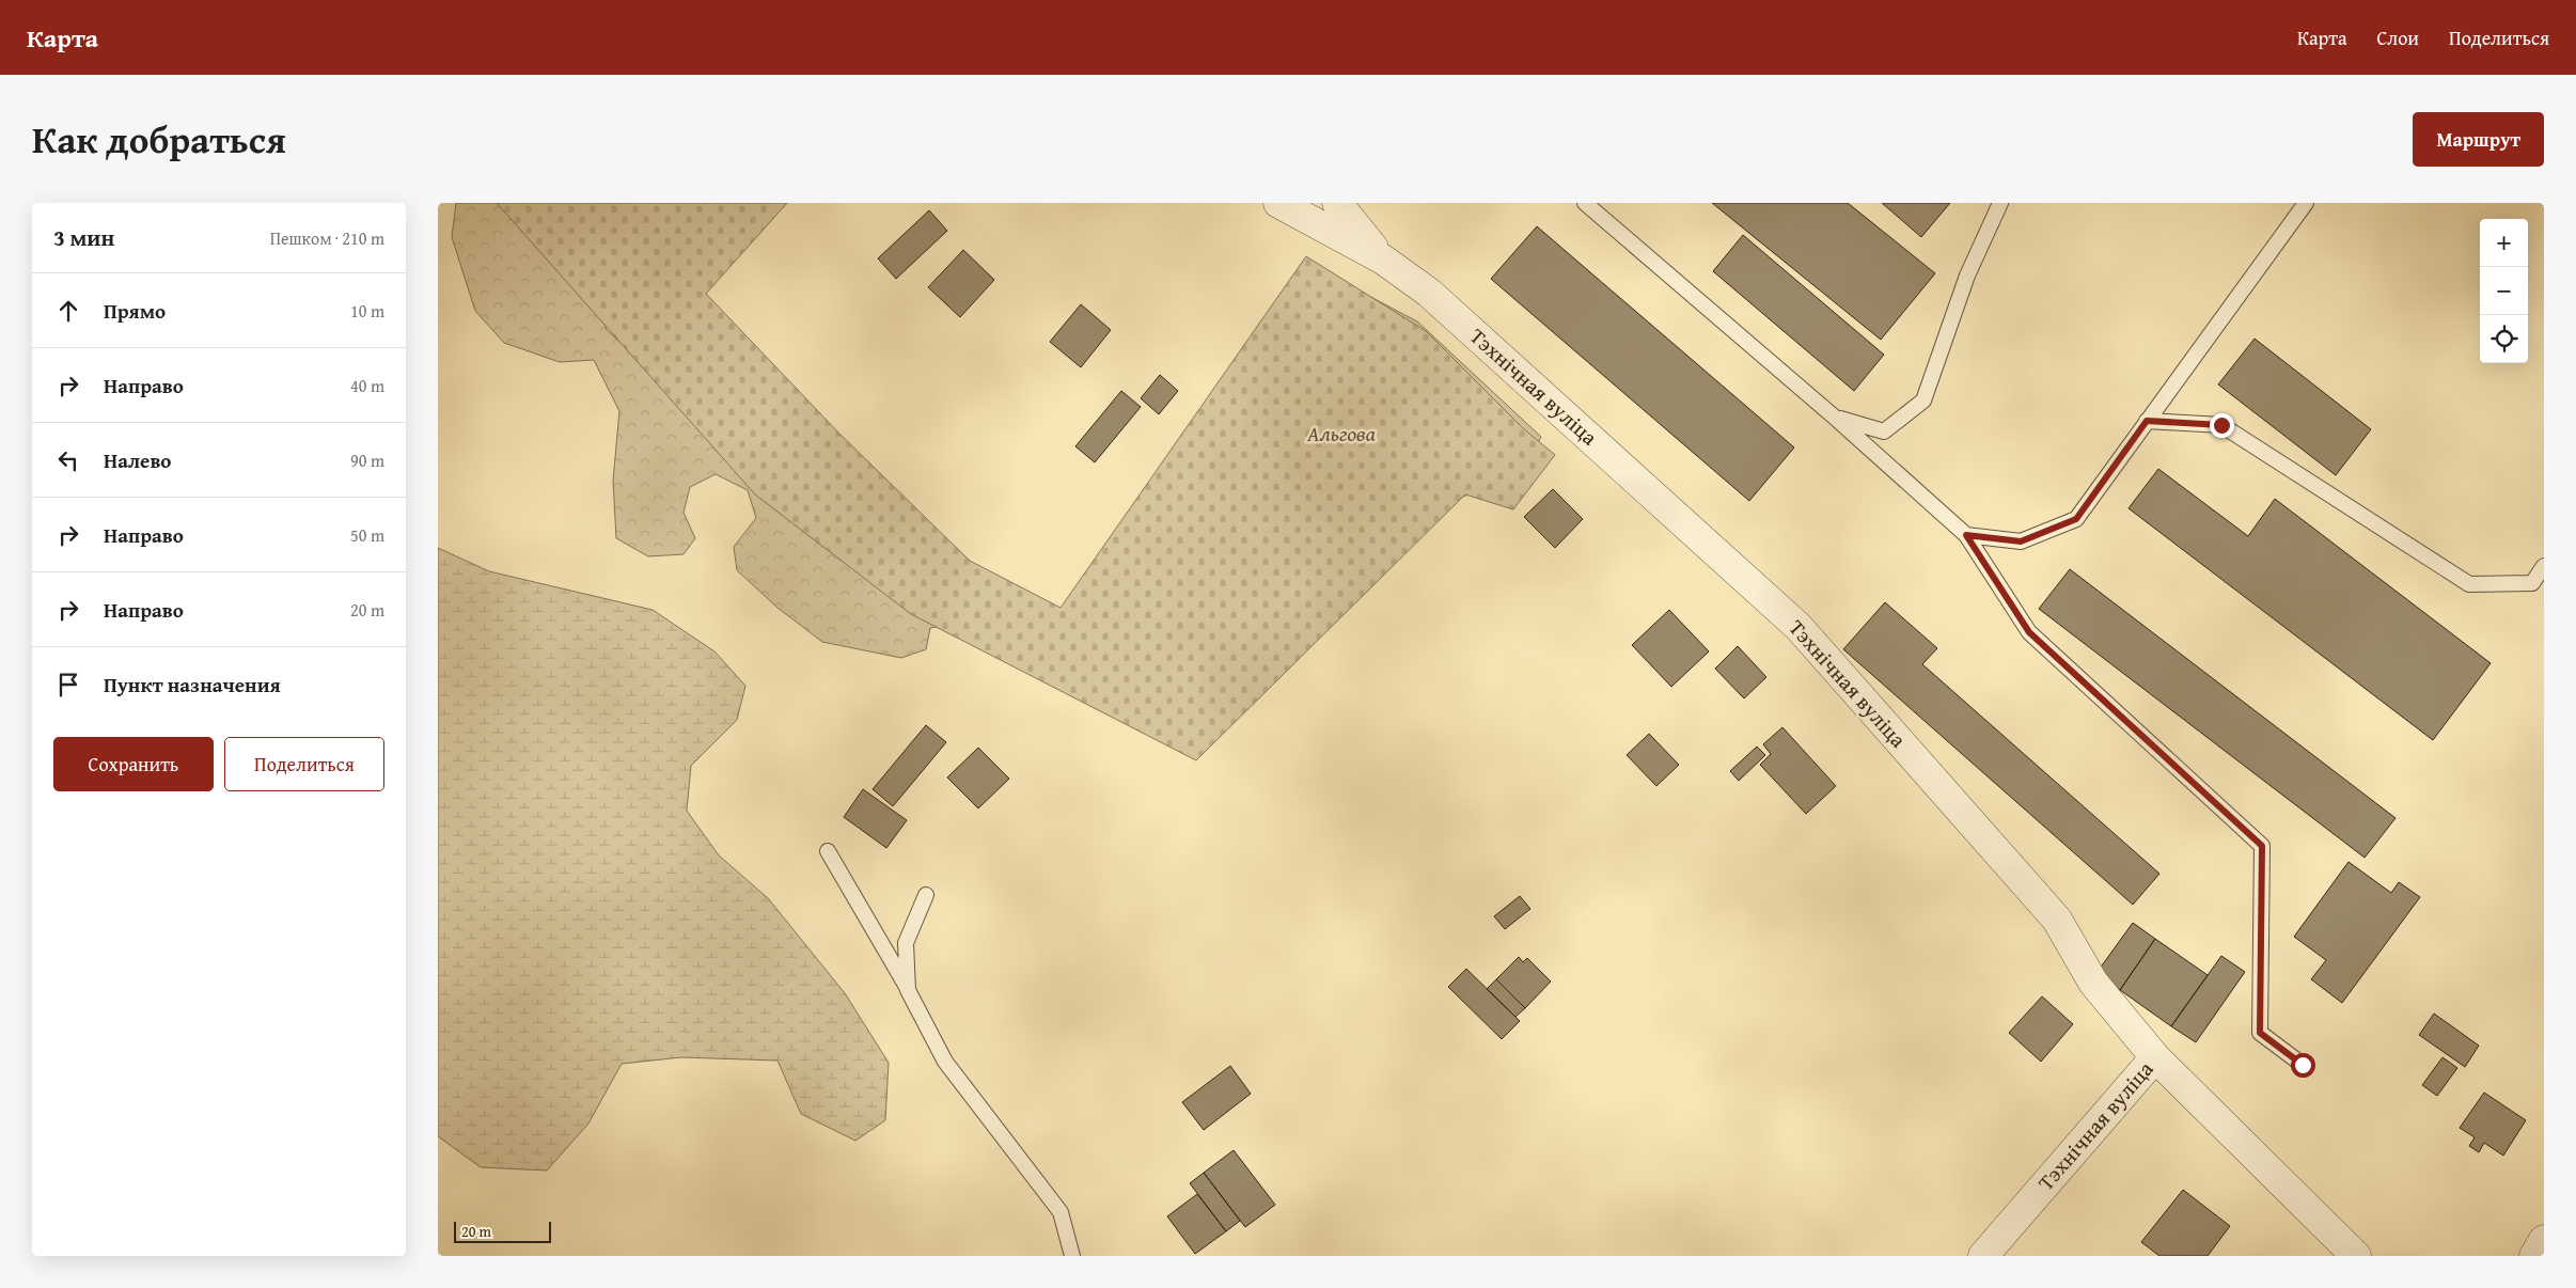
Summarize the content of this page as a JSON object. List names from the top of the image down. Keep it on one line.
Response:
{"streets":{"street":["Тэхнічная вуліца"]},"parks":["Альгова"],"scale_bar":"20 m","page":{"header":"Карта","nav":["Карта","Слои","Поделиться"],"title":"Как добраться","buttons":["Маршрут",["Сохранить","Поделиться"]],"heading":["3 мин","Пешком · 210 m"],"map_buttons":["+","−"],"list":[["Прямо","10 m"],["Направо","40 m"],["Налево","90 m"],["Направо","50 m"],["Направо","20 m"],"Пункт назначения"],"scale":"20 m"}}
